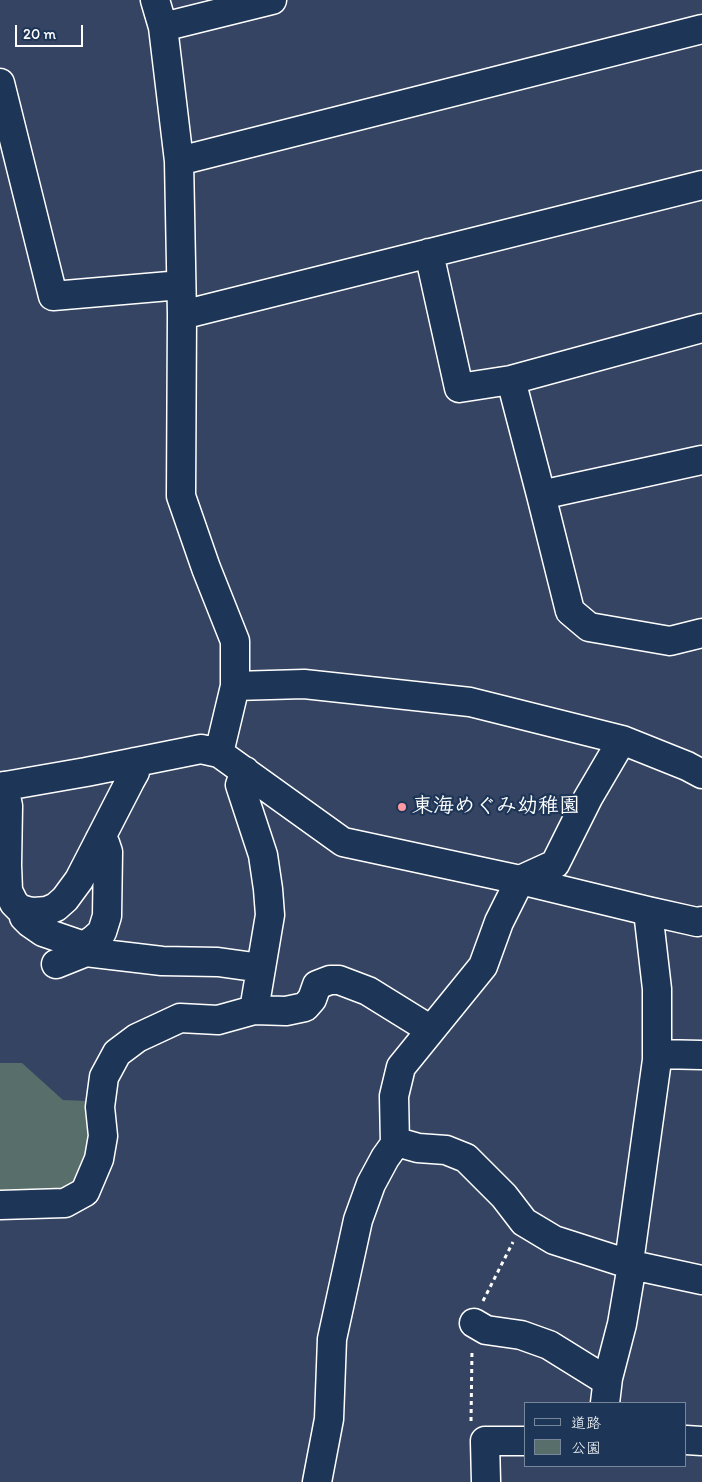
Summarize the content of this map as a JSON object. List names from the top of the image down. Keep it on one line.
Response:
{"places":["東海めぐみ幼稚園"],"legend":["道路","公園"],"scale_bar":"20 m"}
